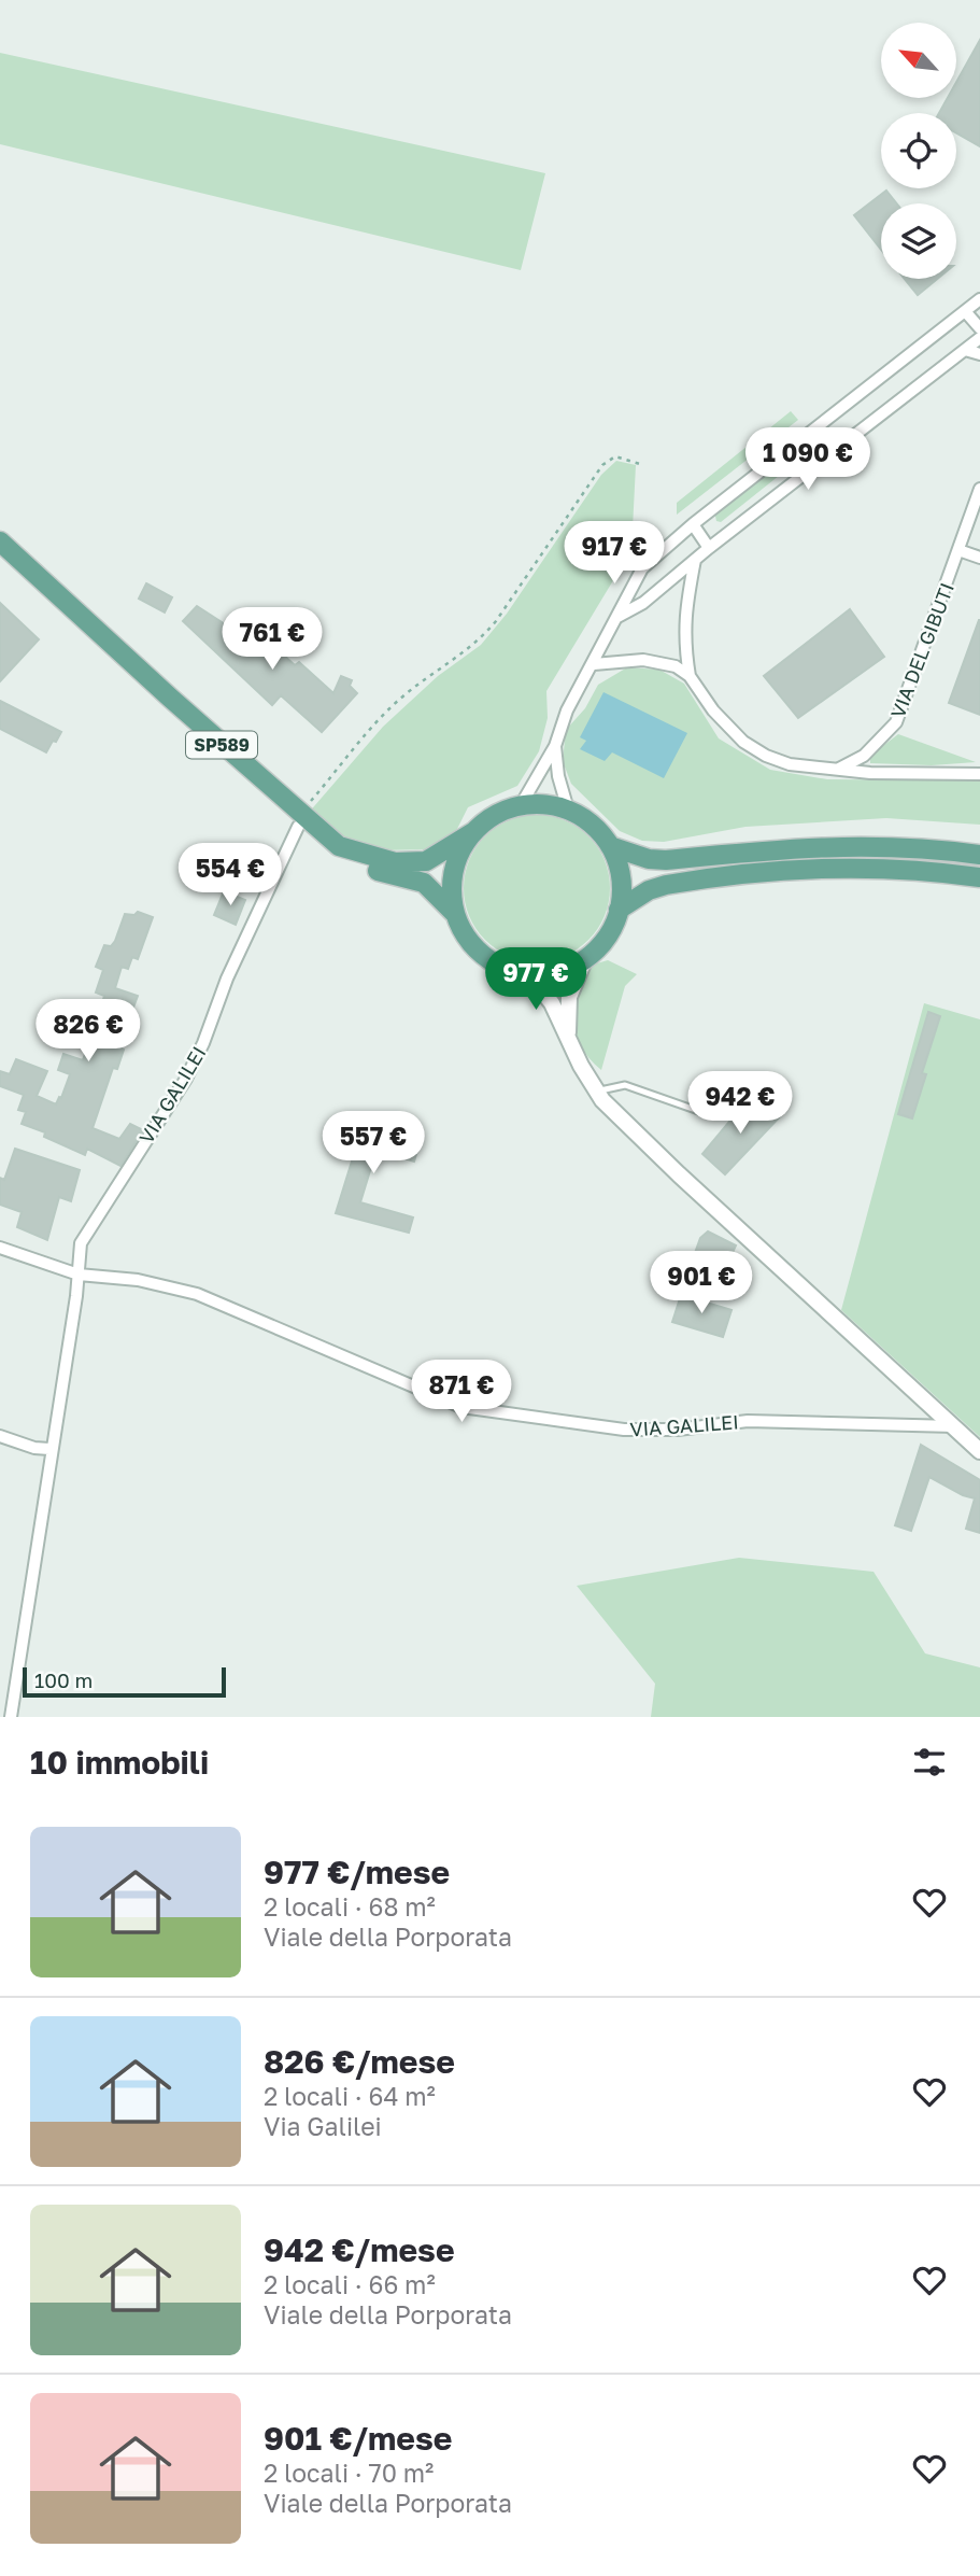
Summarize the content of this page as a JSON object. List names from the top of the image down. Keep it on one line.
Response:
{"streets":{"main road":["SP589"],"street":["VIA DEL GIBUTI","VIA GALILEI"]},"crossings":[["SP589","VIA GALILEI"]],"scale_bar":"100 m","north":"top left","page":{"price":["1 090 €","917 €","761 €","554 €","977 €","826 €","942 €","557 €","901 €","871 €"],"scale":"100 m","heading":"10 immobili","list":[{"name":"977 €/mese","note":"2 locali · 68 m² · Viale della Porporata"},{"name":"826 €/mese","note":"2 locali · 64 m² · Via Galilei"},{"name":"942 €/mese","note":"2 locali · 66 m² · Viale della Porporata"},{"name":"901 €/mese","note":"2 locali · 70 m² · Viale della Porporata"}]}}
